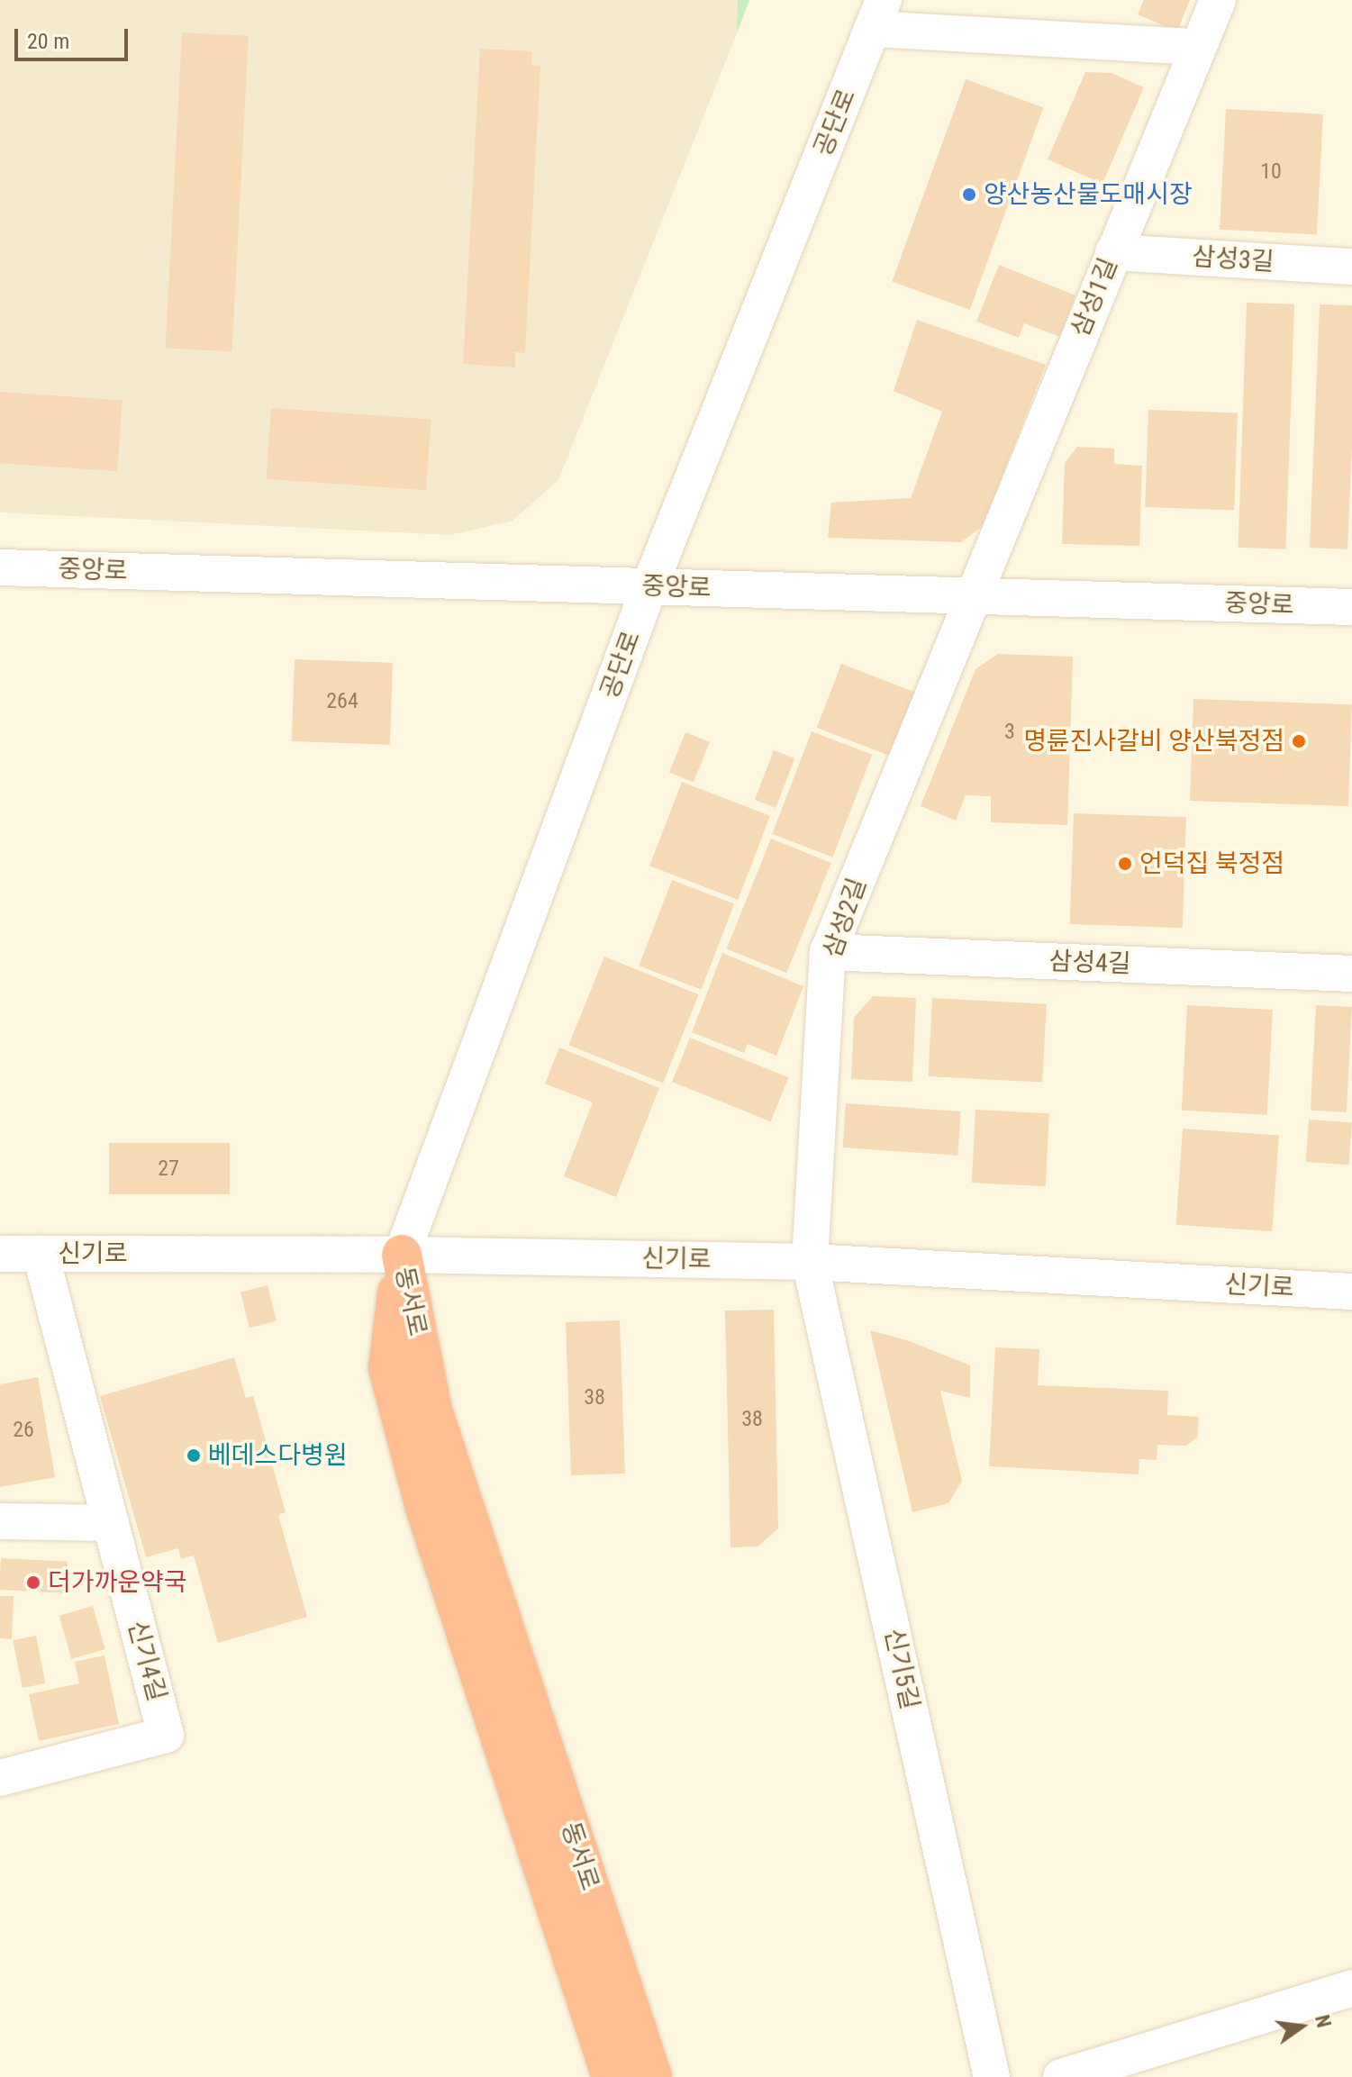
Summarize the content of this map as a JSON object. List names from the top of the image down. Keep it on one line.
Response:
{"streets":{"highway":["동서로"],"street":["공단로","삼성3길","삼성1길","중앙로","삼성2길","삼성4길","신기로","신기4길","신기5길"]},"crossings":[["공단로","중앙로"],["공단로","신기로"],["공단로","동서로"],["삼성3길","삼성1길"],["삼성1길","중앙로"],["삼성1길","삼성2길"],["중앙로","삼성2길"],["삼성2길","삼성4길"],["삼성2길","신기로"],["삼성2길","신기5길"],["신기로","동서로"],["신기로","신기4길"],["신기로","신기5길"]],"places":["양산농산물도매시장","명륜진사갈비 양산북정점","언덕집 북정점","베데스다병원","더가까운약국"],"house_numbers":["10","264","3","27","38","38","26"],"scale_bar":"20 m","north":"right"}
